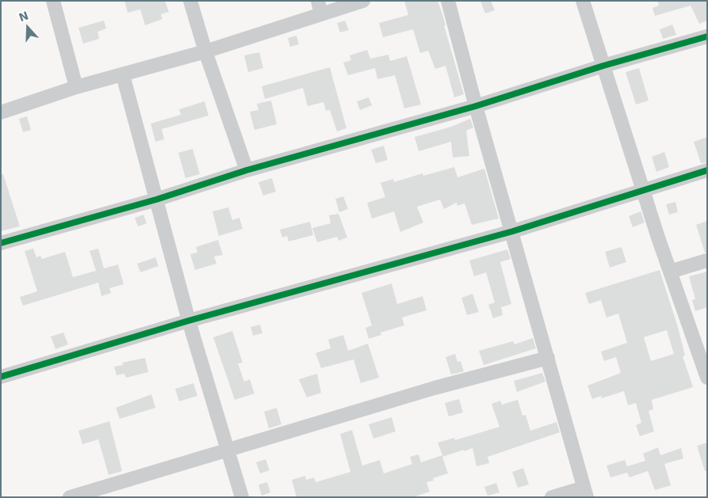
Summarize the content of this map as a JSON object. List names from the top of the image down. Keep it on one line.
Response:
{"north":"top"}
